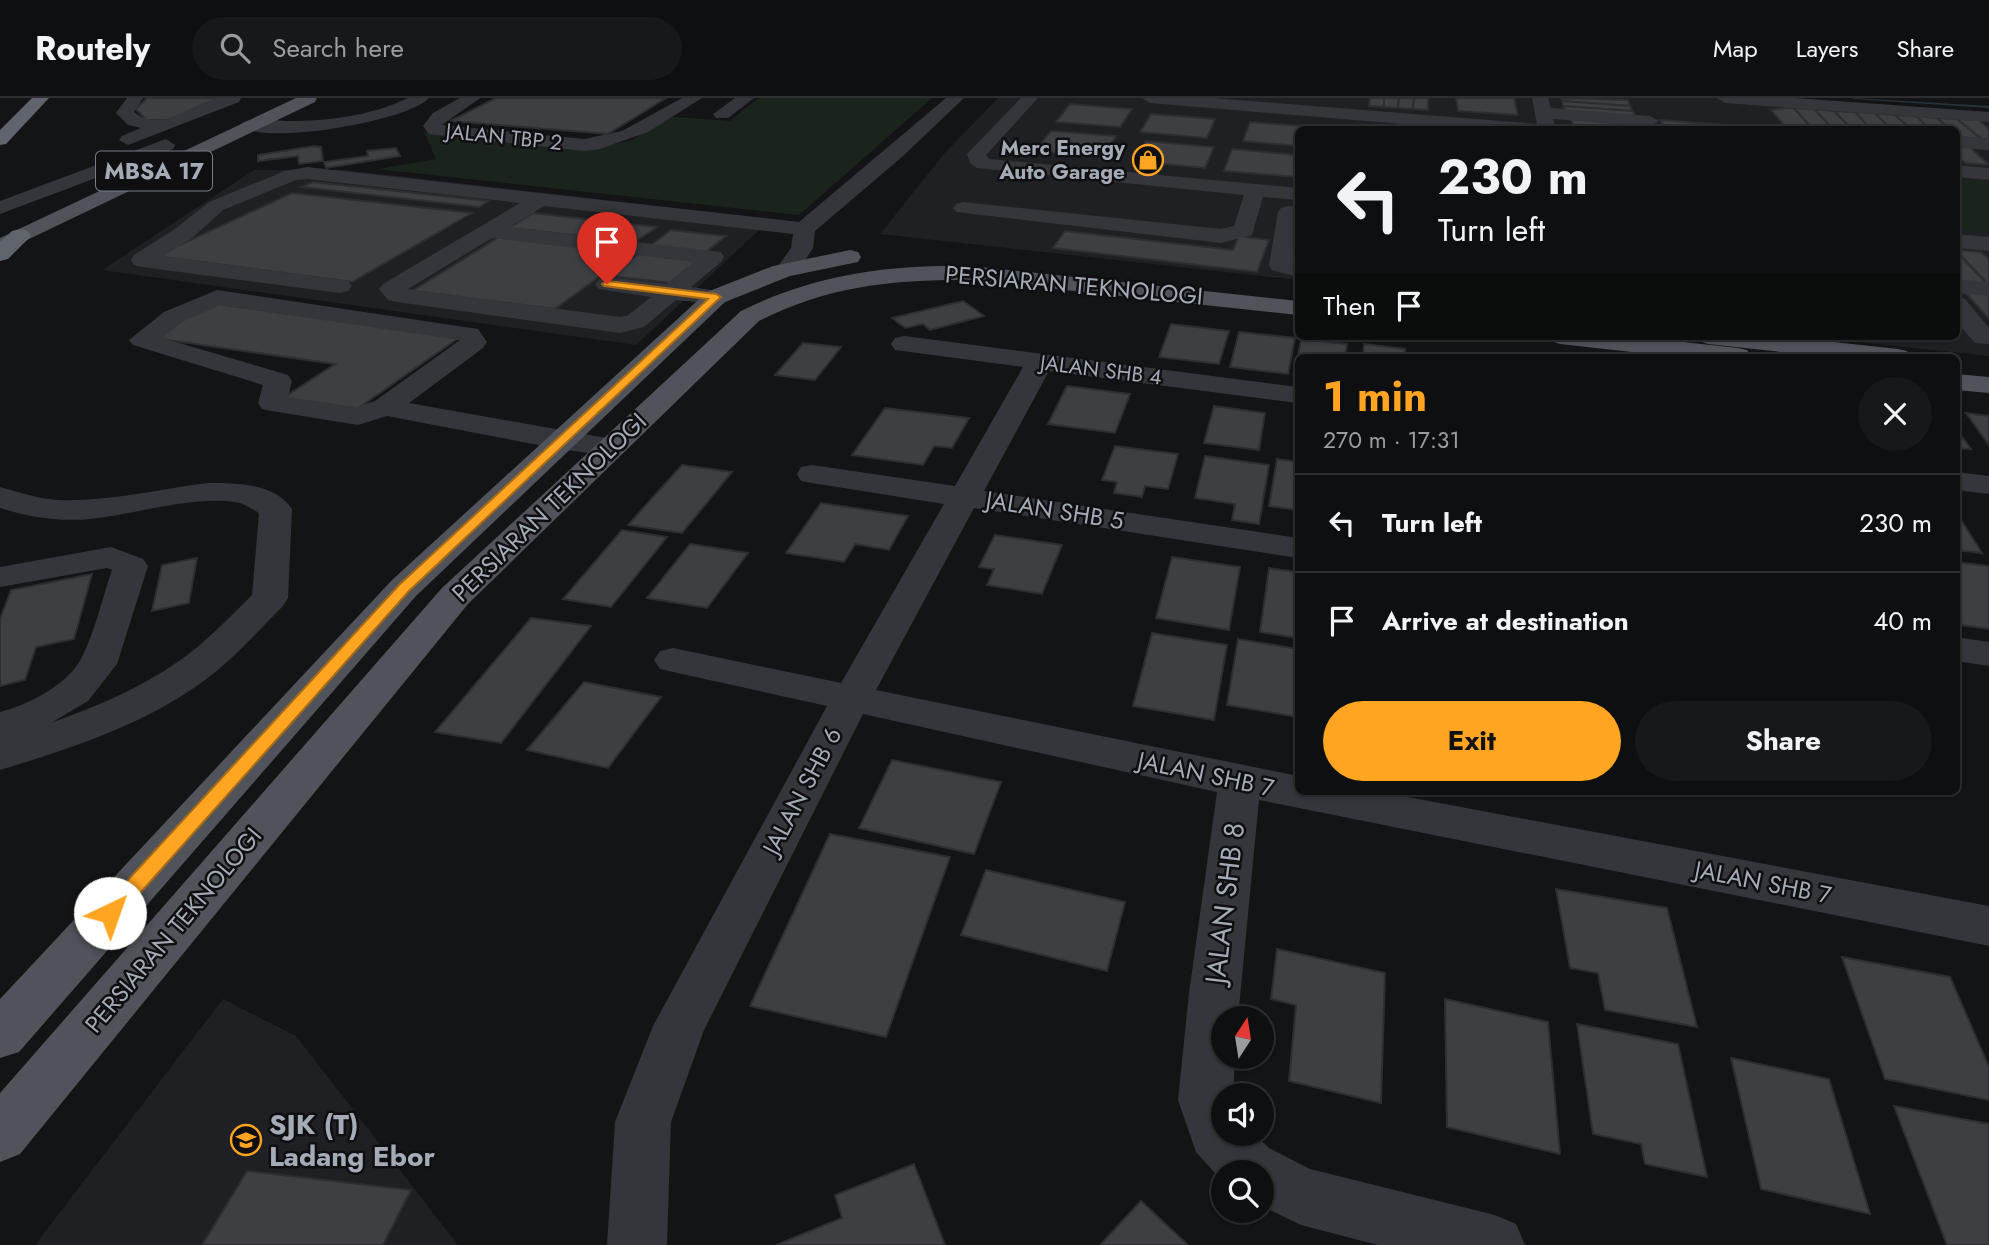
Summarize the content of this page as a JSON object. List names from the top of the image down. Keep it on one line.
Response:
{"streets":{"main road":["MBSA 17","PERSIARAN TEKNOLOGI"],"street":["JALAN TBP 2","JALAN SHB 4","JALAN SHB 5","JALAN SHB 7","JALAN SHB 6","JALAN SHB 8"]},"crossings":[["JALAN SHB 4","JALAN SHB 6"],["JALAN SHB 5","JALAN SHB 6"],["JALAN SHB 7","JALAN SHB 6"],["JALAN SHB 7","JALAN SHB 8"]],"places":{"shop":["Merc Energy Auto Garage"],"school or university":["SJK (T) Ladang Ebor"]},"north":"top","page":{"header":"Routely","search":"Search here","nav":["Map","Layers","Share"],"turn":["230 m","Turn left"],"then":"Then","heading":["1 min","270 m · 17:31"],"list":[{"name":"Turn left","value":"230 m"},{"name":"Arrive at destination","value":"40 m"}],"buttons":["Exit","Share"]}}
